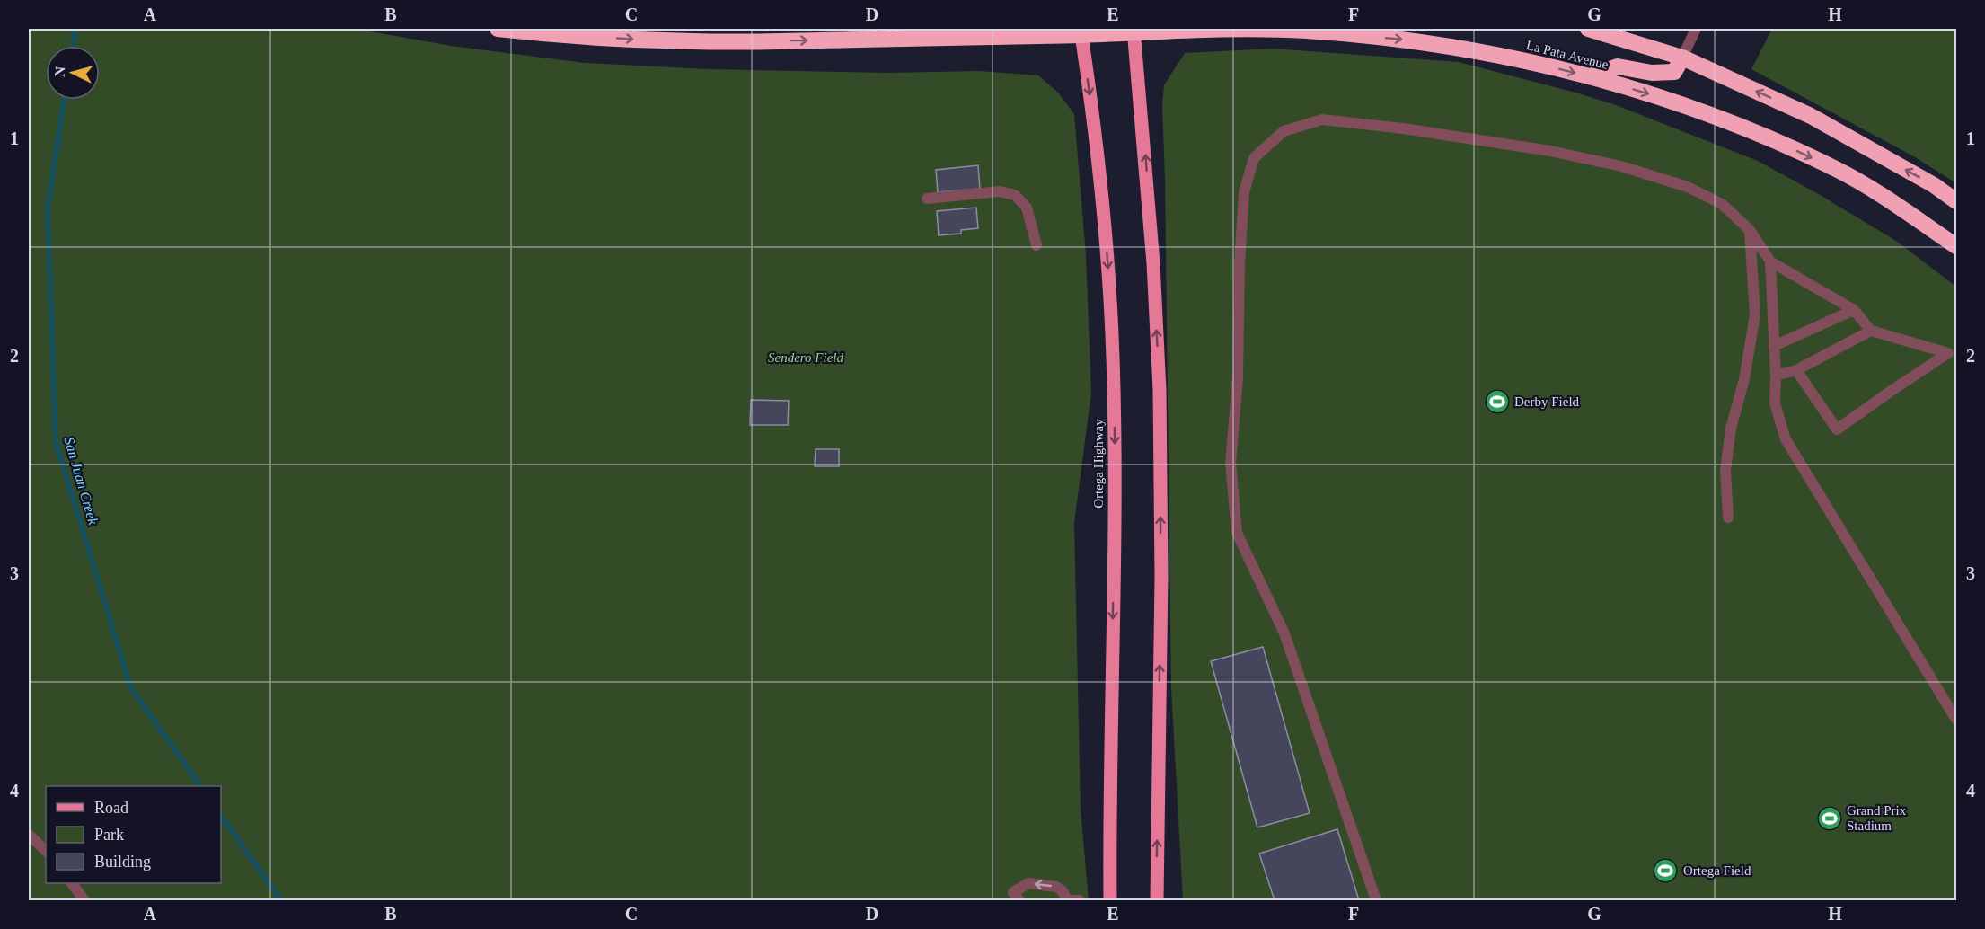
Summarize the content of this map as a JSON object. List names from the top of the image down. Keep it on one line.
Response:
{"streets":{"highway":["La Pata Avenue"],"main road":["Ortega Highway"]},"crossings":[["La Pata Avenue","Ortega Highway"]],"one_way":["La Pata Avenue"],"water":["San Juan Creek"],"parks":["Sendero Field"],"places":{"sports":["Derby Field","Grand Prix Stadium","Ortega Field"]},"legend":["Road","Park","Building"],"north":"left","grid":{"columns":["A","B","C","D","E","F","G","H"],"rows":["1","2","3","4"]}}
